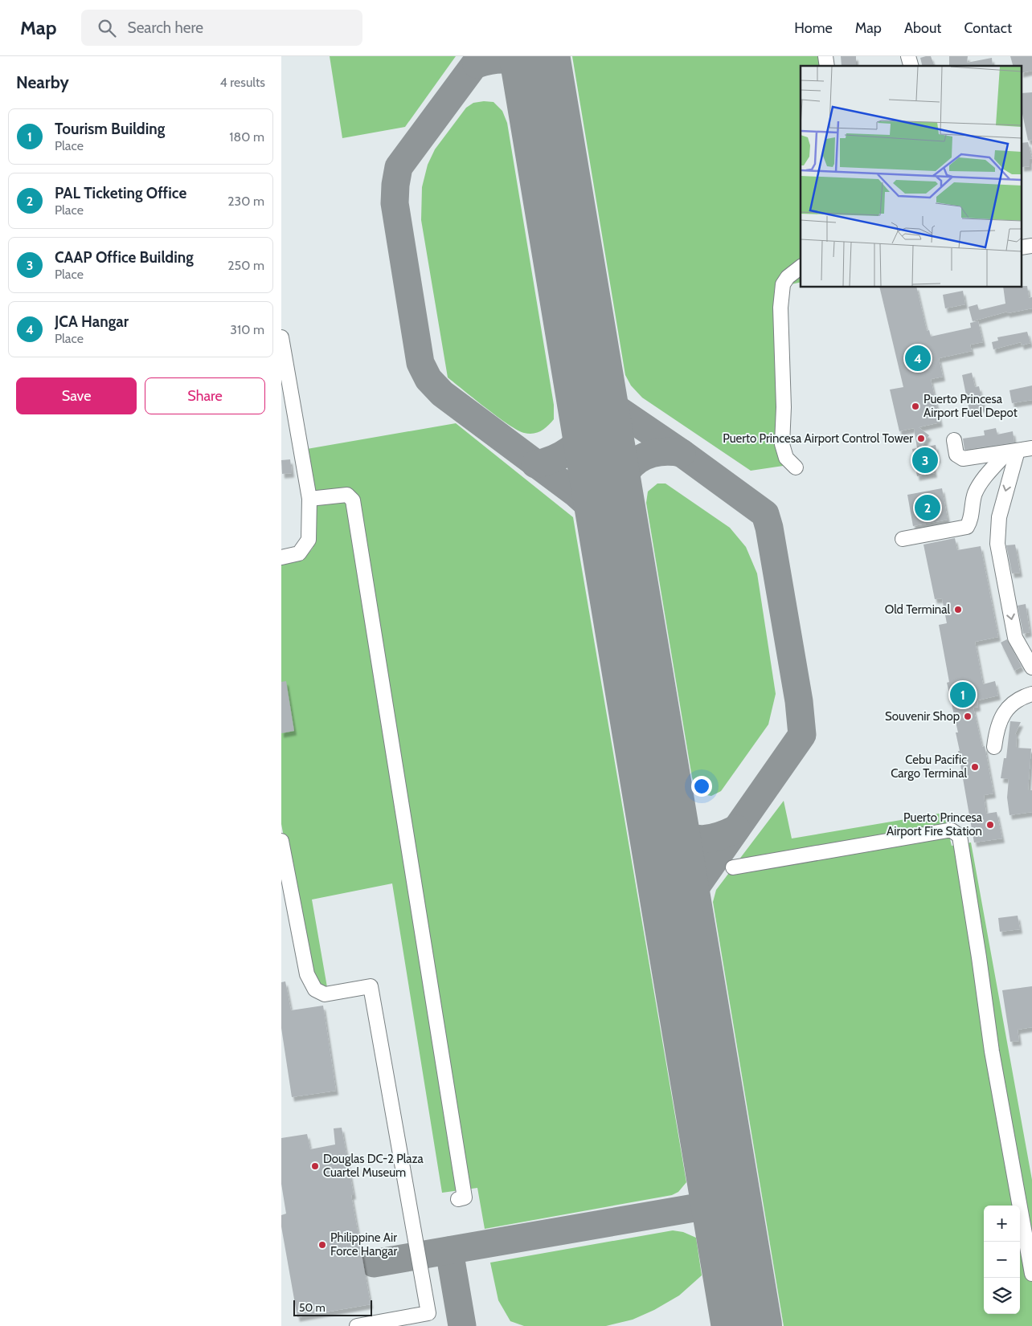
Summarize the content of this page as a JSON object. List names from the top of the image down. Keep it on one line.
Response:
{"places":["Puerto Princesa Airport Fuel Depot","Puerto Princesa Airport Control Tower","Old Terminal","Souvenir Shop","Cebu Pacific Cargo Terminal","Puerto Princesa Airport Fire Station","Douglas DC-2 Plaza Cuartel Museum","Philippine Air Force Hangar"],"scale_bar":"50 m","page":{"header":"Map","search":"Search here","nav":["Home","Map","About","Contact"],"heading":["Nearby","4 results"],"list":[{"mark":"1","name":"Tourism Building","note":"Place","value":"180 m"},{"mark":"2","name":"PAL Ticketing Office","note":"Place","value":"230 m"},{"mark":"3","name":"CAAP Office Building","note":"Place","value":"250 m"},{"mark":"4","name":"JCA Hangar","note":"Place","value":"310 m"}],"pins":["4","3","2","1"],"buttons":["Save","Share"],"map_buttons":["+","−"],"scale":"50 m"}}
